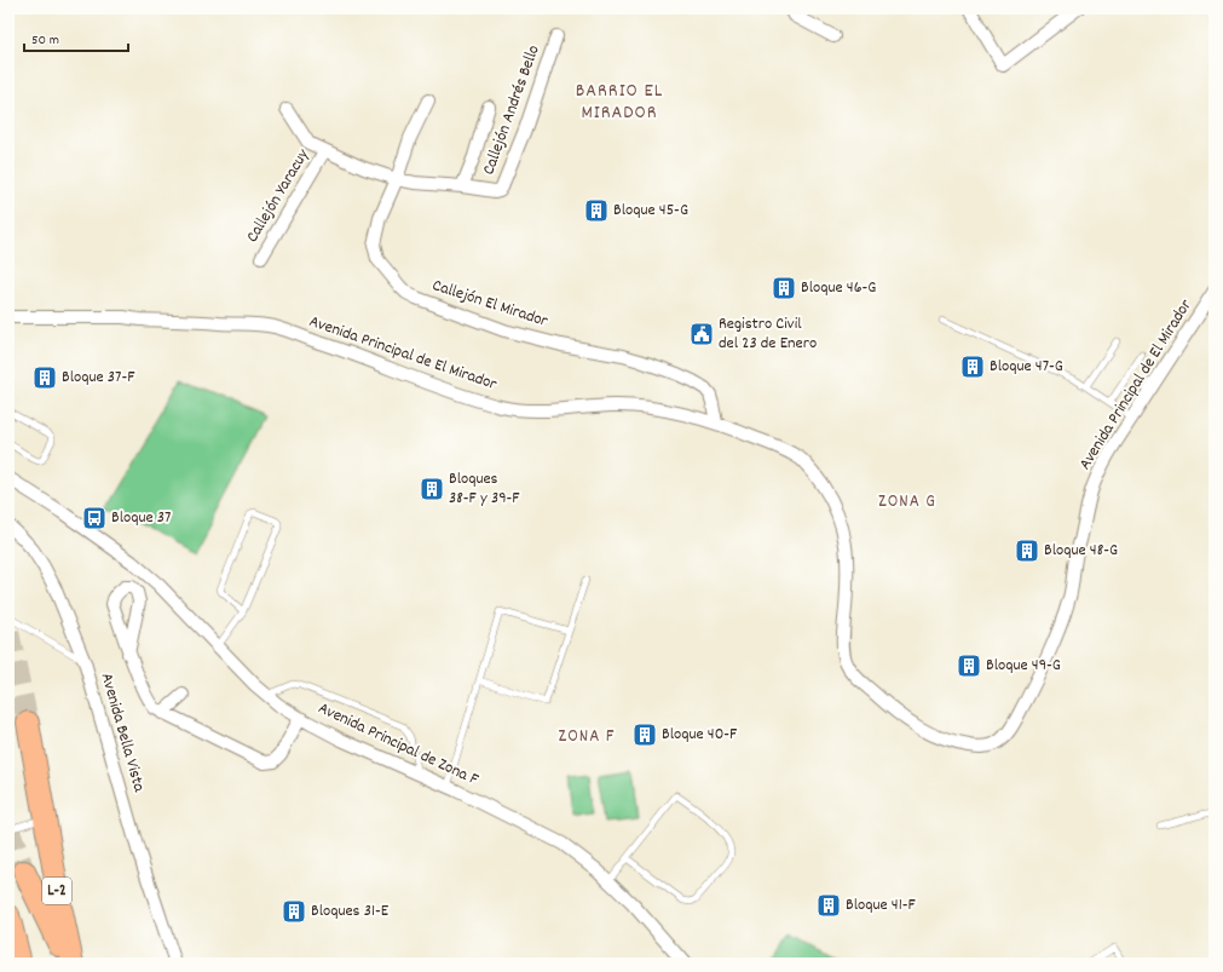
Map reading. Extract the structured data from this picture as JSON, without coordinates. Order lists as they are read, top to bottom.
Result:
{
  "streets": {
    "highway": ["L-2"],
    "street": [
      "Callejón Andrés Bello",
      "Callejón Yaracuy",
      "Callejón El Mirador",
      "Avenida Principal de El Mirador",
      "Avenida Bella Vista",
      "Avenida Principal de Zona F"
    ]
  },
  "crossings": [
    ["Callejón El Mirador", "Avenida Principal de El Mirador"]
  ],
  "districts": ["BARRIO EL MIRADOR", "ZONA G", "ZONA F"],
  "places": {
    "building": [
      "Bloque 45-G",
      "Bloque 46-G",
      "Bloque 47-G",
      "Bloque 37-F",
      "Bloques 38-F y 39-F",
      "Bloque 48-G",
      "Bloque 49-G",
      "Bloque 40-F",
      "Bloque 41-F",
      "Bloques 31-E"
    ],
    "public building": ["Registro Civil del 23 de Enero"],
    "bus stop": ["Bloque 37"]
  },
  "scale_bar": "50 m"
}
